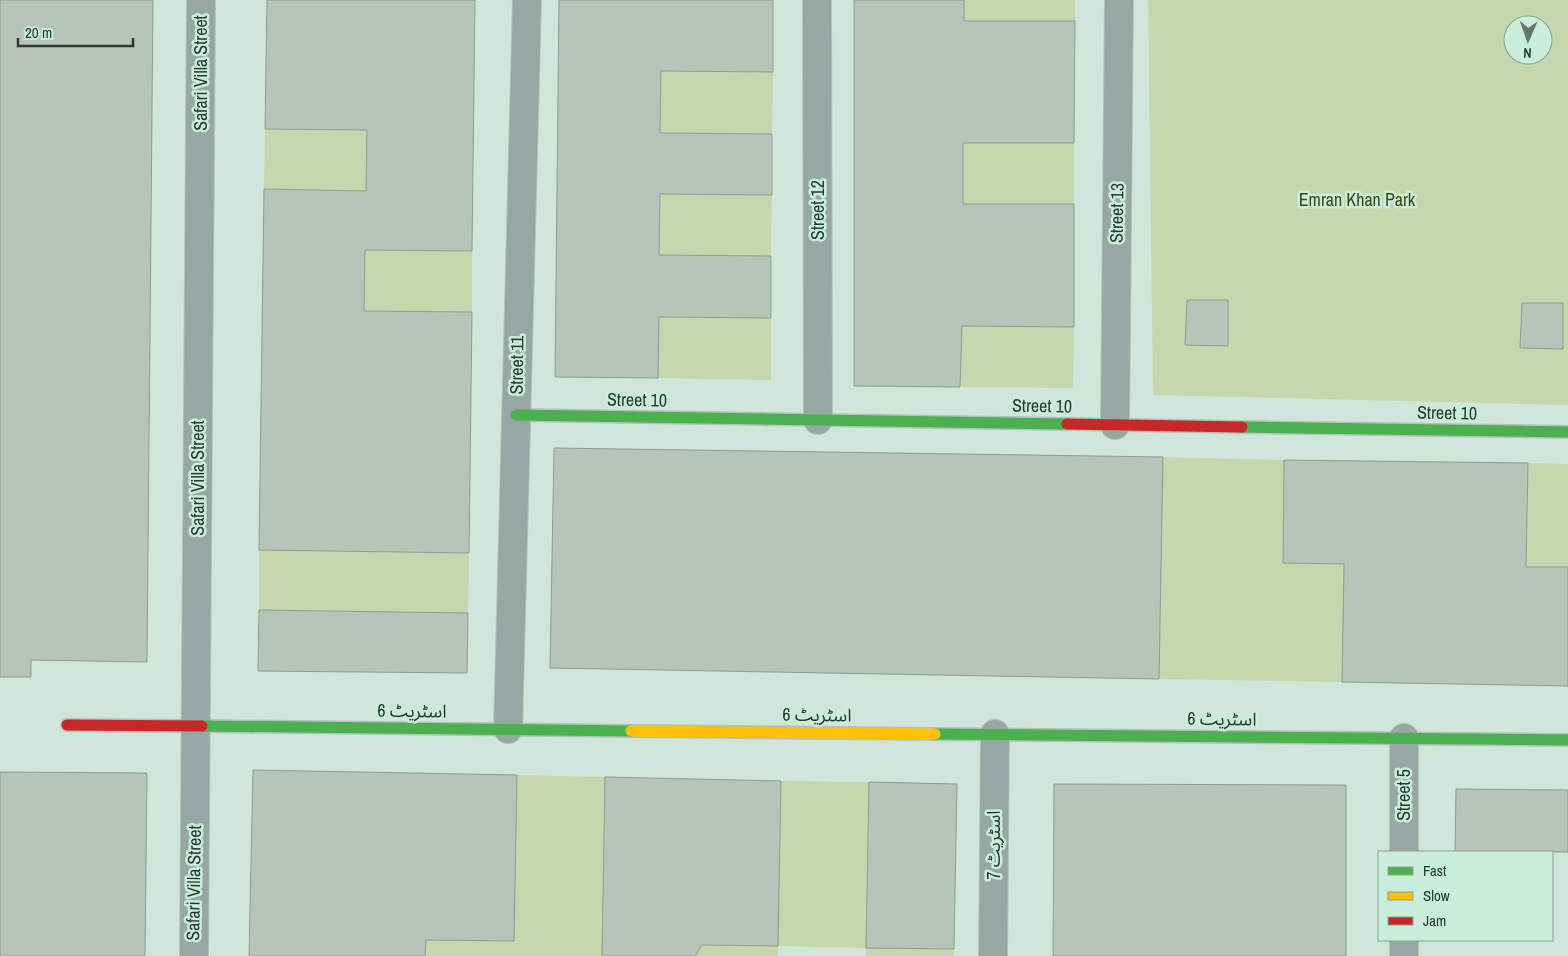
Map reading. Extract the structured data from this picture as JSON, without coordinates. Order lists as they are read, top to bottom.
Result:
{
  "streets": {
    "street": [
      "Safari Villa Street",
      "Street 12",
      "Street 13",
      "Street 11",
      "Street 10",
      "اسٹریٹ 6",
      "Street 5",
      "اسٹریٹ 7"
    ]
  },
  "crossings": [
    ["Safari Villa Street", "اسٹریٹ 6"],
    ["Street 12", "Street 10"],
    ["Street 13", "Street 10"],
    ["Street 11", "Street 10"],
    ["Street 11", "اسٹریٹ 6"],
    ["اسٹریٹ 6", "Street 5"],
    ["اسٹریٹ 6", "اسٹریٹ 7"]
  ],
  "parks": ["Emran Khan Park"],
  "legend": ["Fast", "Slow", "Jam"],
  "scale_bar": "20 m",
  "north": "bottom"
}
